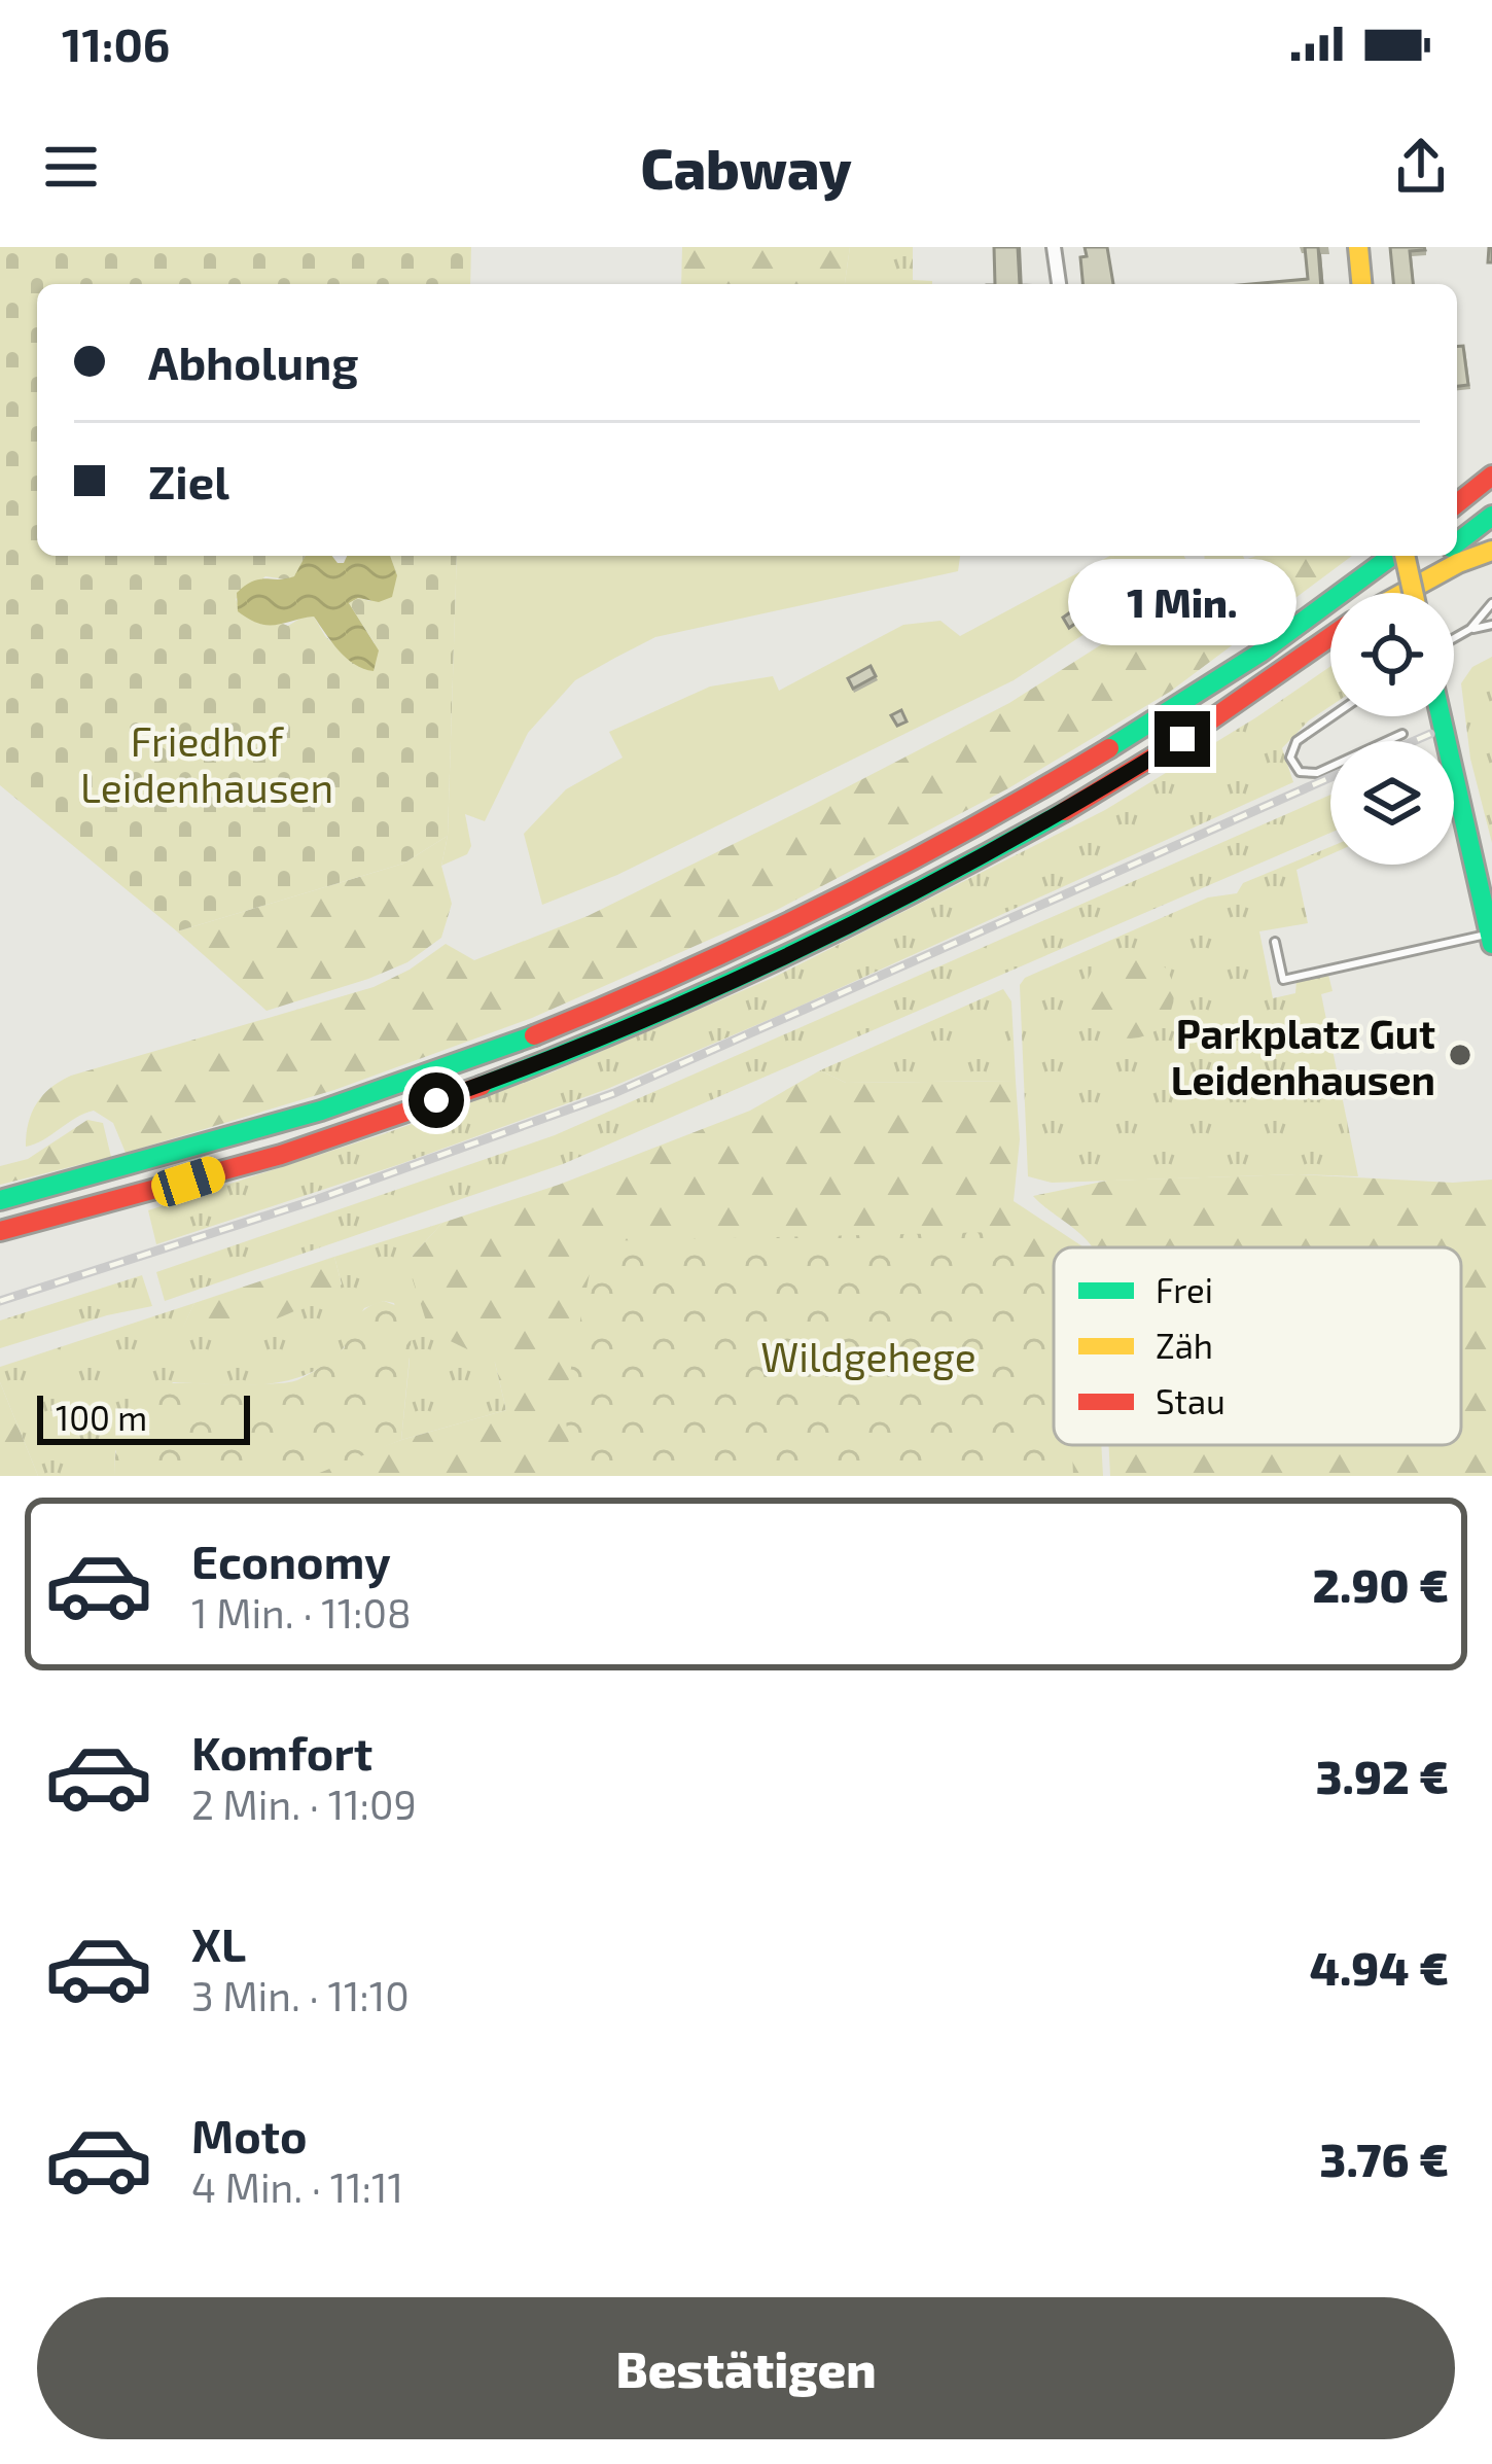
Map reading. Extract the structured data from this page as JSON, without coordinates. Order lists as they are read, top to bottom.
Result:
{
  "parks": ["Friedhof Leidenhausen", "Wildgehege"],
  "places": ["Parkplatz Gut Leidenhausen"],
  "legend": ["Frei", "Zäh", "Stau"],
  "scale_bar": "100 m",
  "page": {
    "status": "11:06",
    "header": "Cabway",
    "banner": ["Abholung", "Ziel"],
    "bubble": "1 Min.",
    "scale": "100 m",
    "list": [
      {
        "name": "Economy",
        "note": "1 Min. · 11:08",
        "value": "2.90 €"
      },
      {
        "name": "Komfort",
        "note": "2 Min. · 11:09",
        "value": "3.92 €"
      },
      {
        "name": "XL",
        "note": "3 Min. · 11:10",
        "value": "4.94 €"
      },
      {
        "name": "Moto",
        "note": "4 Min. · 11:11",
        "value": "3.76 €"
      }
    ],
    "buttons": "Bestätigen"
  }
}
